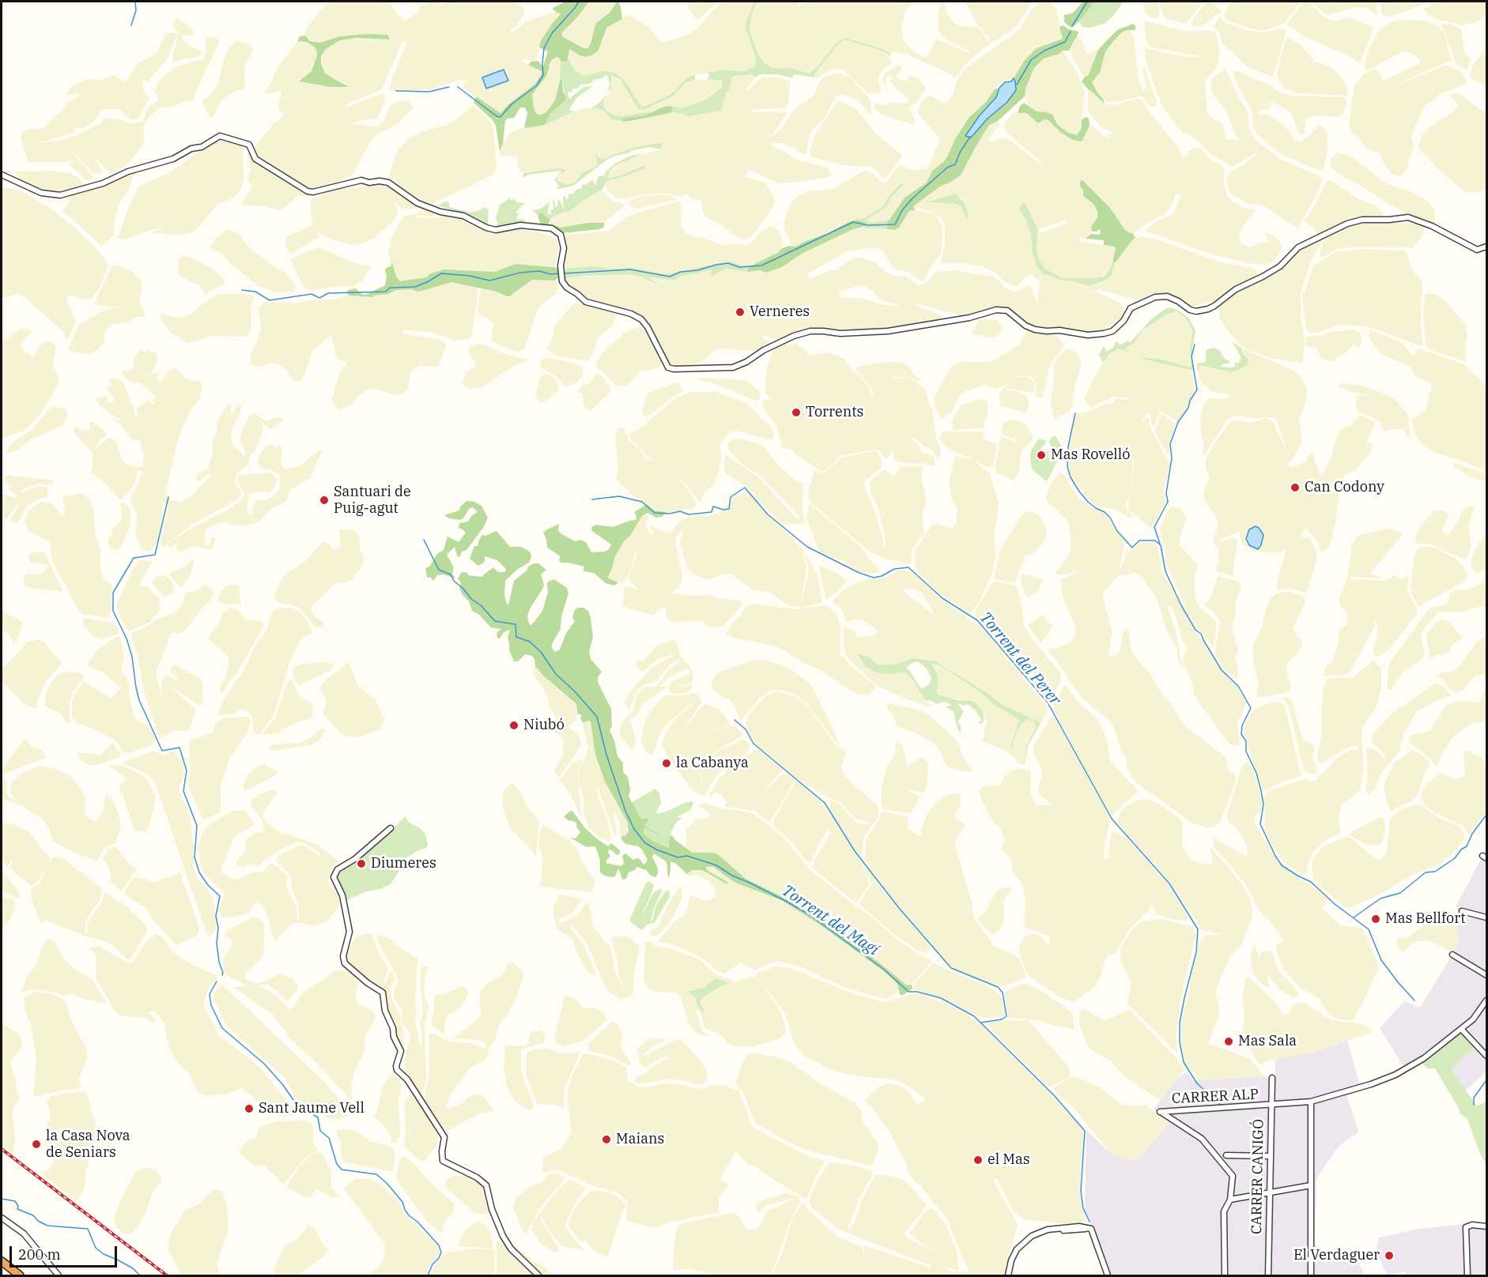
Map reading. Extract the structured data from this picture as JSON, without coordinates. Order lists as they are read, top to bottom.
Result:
{
  "streets": {
    "street": ["CARRER ALP", "CARRER CANIGÓ"]
  },
  "crossings": [
    ["CARRER ALP", "CARRER CANIGÓ"]
  ],
  "water": ["Torrent del Perer", "Torrent del Magí"],
  "places": [
    "Verneres",
    "Torrents",
    "Mas Rovelló",
    "Can Codony",
    "Santuari de Puig-agut",
    "Niubó",
    "la Cabanya",
    "Diumeres",
    "Mas Bellfort",
    "Mas Sala",
    "Sant Jaume Vell",
    "Maians",
    "la Casa Nova de Seniars",
    "el Mas",
    "El Verdaguer"
  ],
  "scale_bar": "200 m"
}
